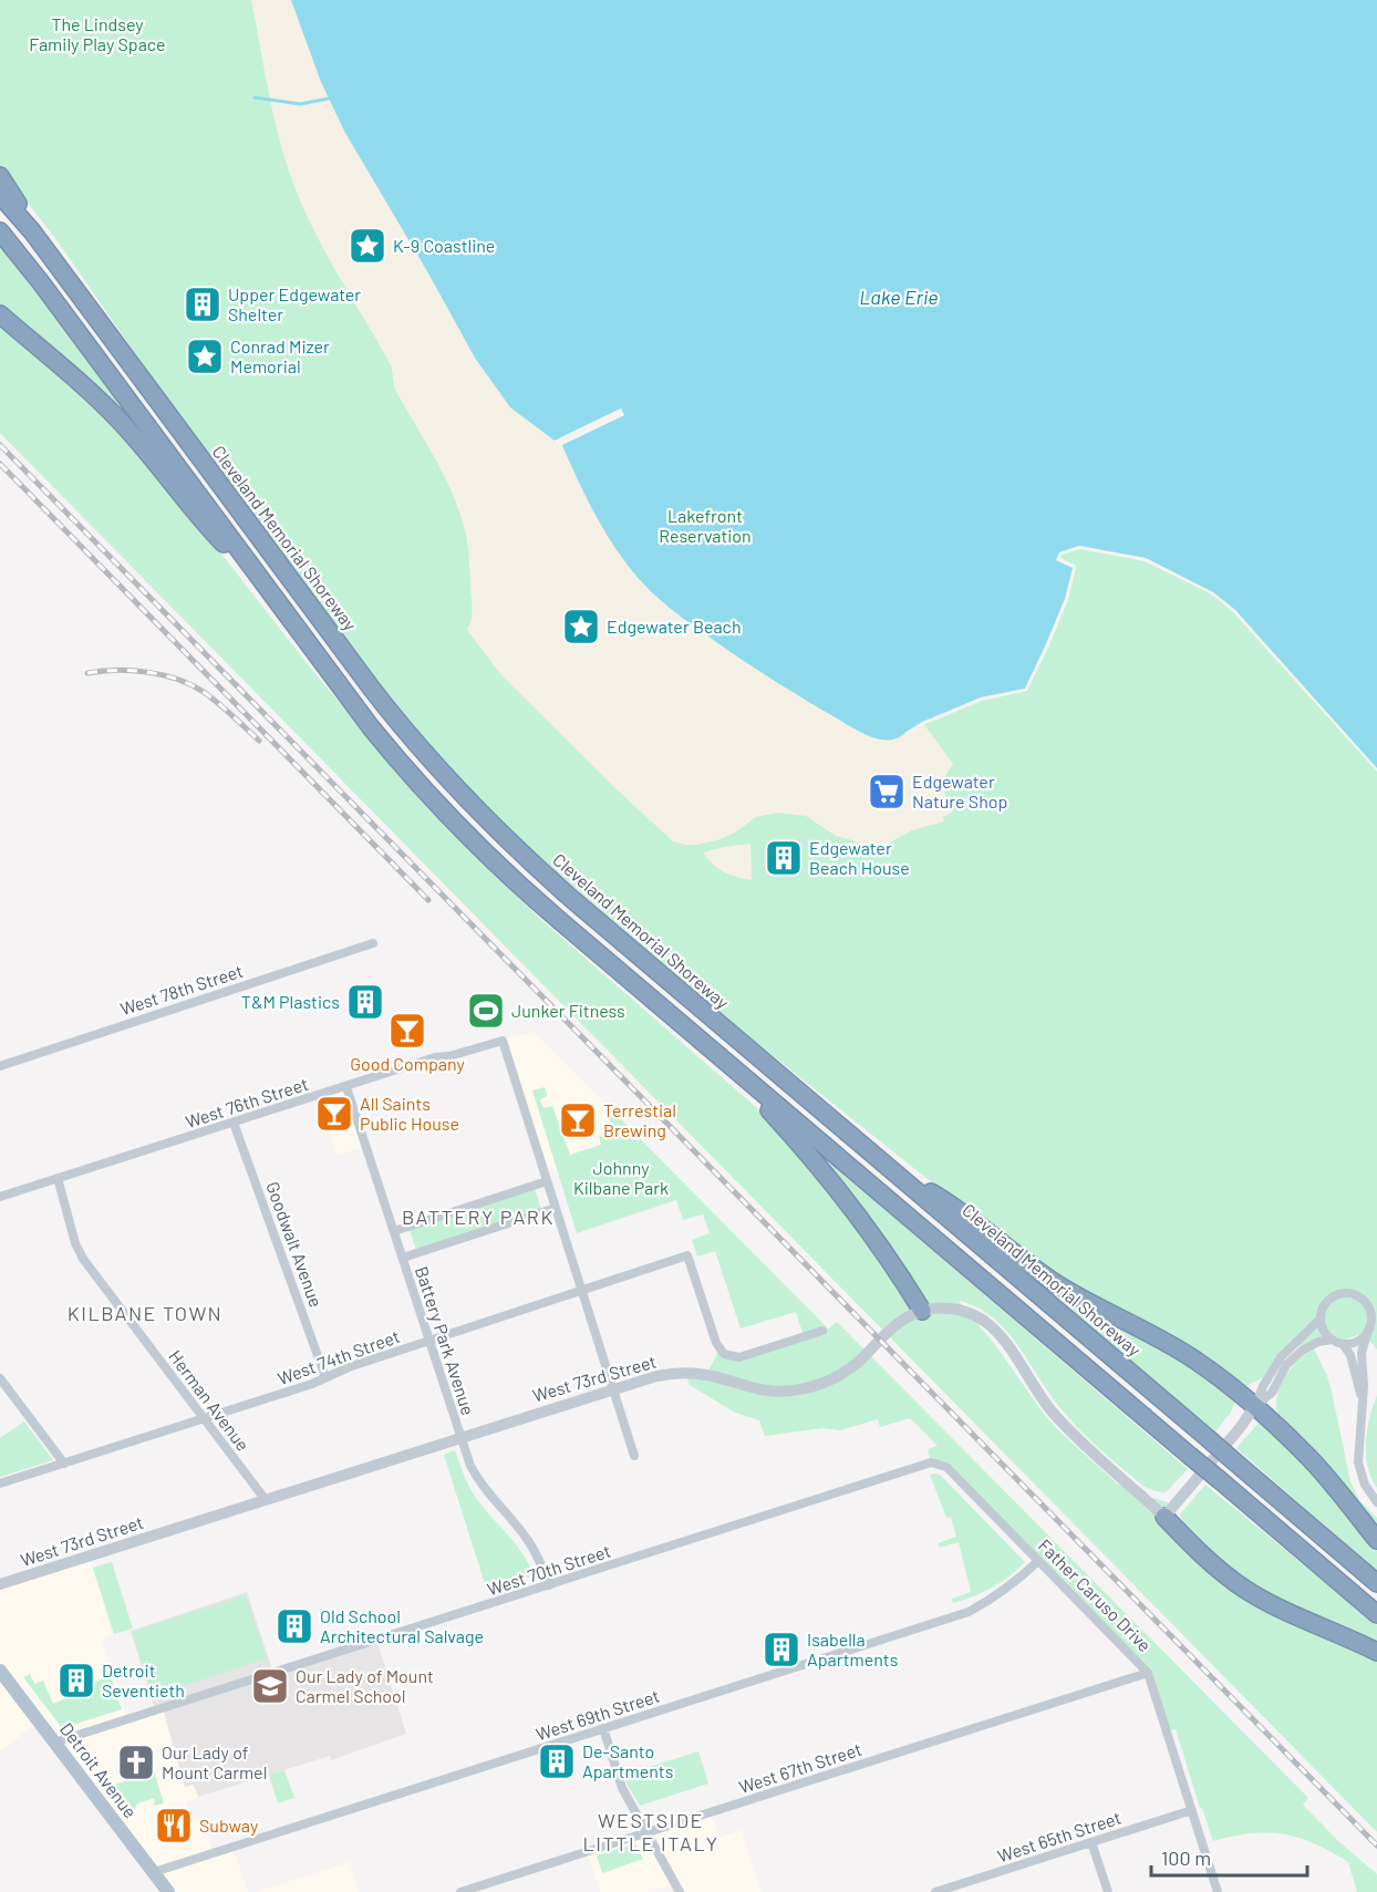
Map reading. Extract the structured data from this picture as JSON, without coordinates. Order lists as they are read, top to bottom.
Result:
{
  "streets": {
    "highway": ["Cleveland Memorial Shoreway"],
    "main road": ["Detroit Avenue"],
    "street": [
      "West 78th Street",
      "West 76th Street",
      "Goodwalt Avenue",
      "Battery Park Avenue",
      "West 74th Street",
      "West 73rd Street",
      "Herman Avenue",
      "West 70th Street",
      "Father Caruso Drive",
      "West 69th Street",
      "West 67th Street",
      "West 65th Street"
    ]
  },
  "crossings": [
    ["West 76th Street", "Goodwalt Avenue"],
    ["West 76th Street", "Battery Park Avenue"],
    ["West 76th Street", "Herman Avenue"],
    ["Goodwalt Avenue", "West 74th Street"],
    ["Battery Park Avenue", "West 74th Street"],
    ["Battery Park Avenue", "West 73rd Street"],
    ["Battery Park Avenue", "West 70th Street"],
    ["West 74th Street", "Herman Avenue"],
    ["West 73rd Street", "Herman Avenue"],
    ["West 70th Street", "Father Caruso Drive"],
    ["West 70th Street", "Detroit Avenue"],
    ["Father Caruso Drive", "West 69th Street"],
    ["Father Caruso Drive", "West 67th Street"],
    ["Father Caruso Drive", "West 65th Street"],
    ["West 69th Street", "Detroit Avenue"]
  ],
  "districts": ["BATTERY PARK", "KILBANE TOWN", "WESTSIDE LITTLE ITALY"],
  "water": ["Lake Erie"],
  "parks": ["The Lindsey Family Play Space", "Lakefront Reservation", "Johnny Kilbane Park"],
  "places": {
    "place": ["K-9 Coastline", "Conrad Mizer Memorial", "Edgewater Beach"],
    "building": [
      "Upper Edgewater Shelter",
      "Edgewater Beach House",
      "T&M Plastics",
      "Old School Architectural Salvage",
      "Isabella Apartments",
      "Detroit Seventieth",
      "De-Santo Apartments"
    ],
    "supermarket": ["Edgewater Nature Shop"],
    "sports": ["Junker Fitness"],
    "bar": ["Good Company", "All Saints Public House", "Terrestial Brewing"],
    "school or university": ["Our Lady of Mount Carmel School"],
    "church": ["Our Lady of Mount Carmel"],
    "restaurant": ["Subway"]
  },
  "scale_bar": "100 m"
}
